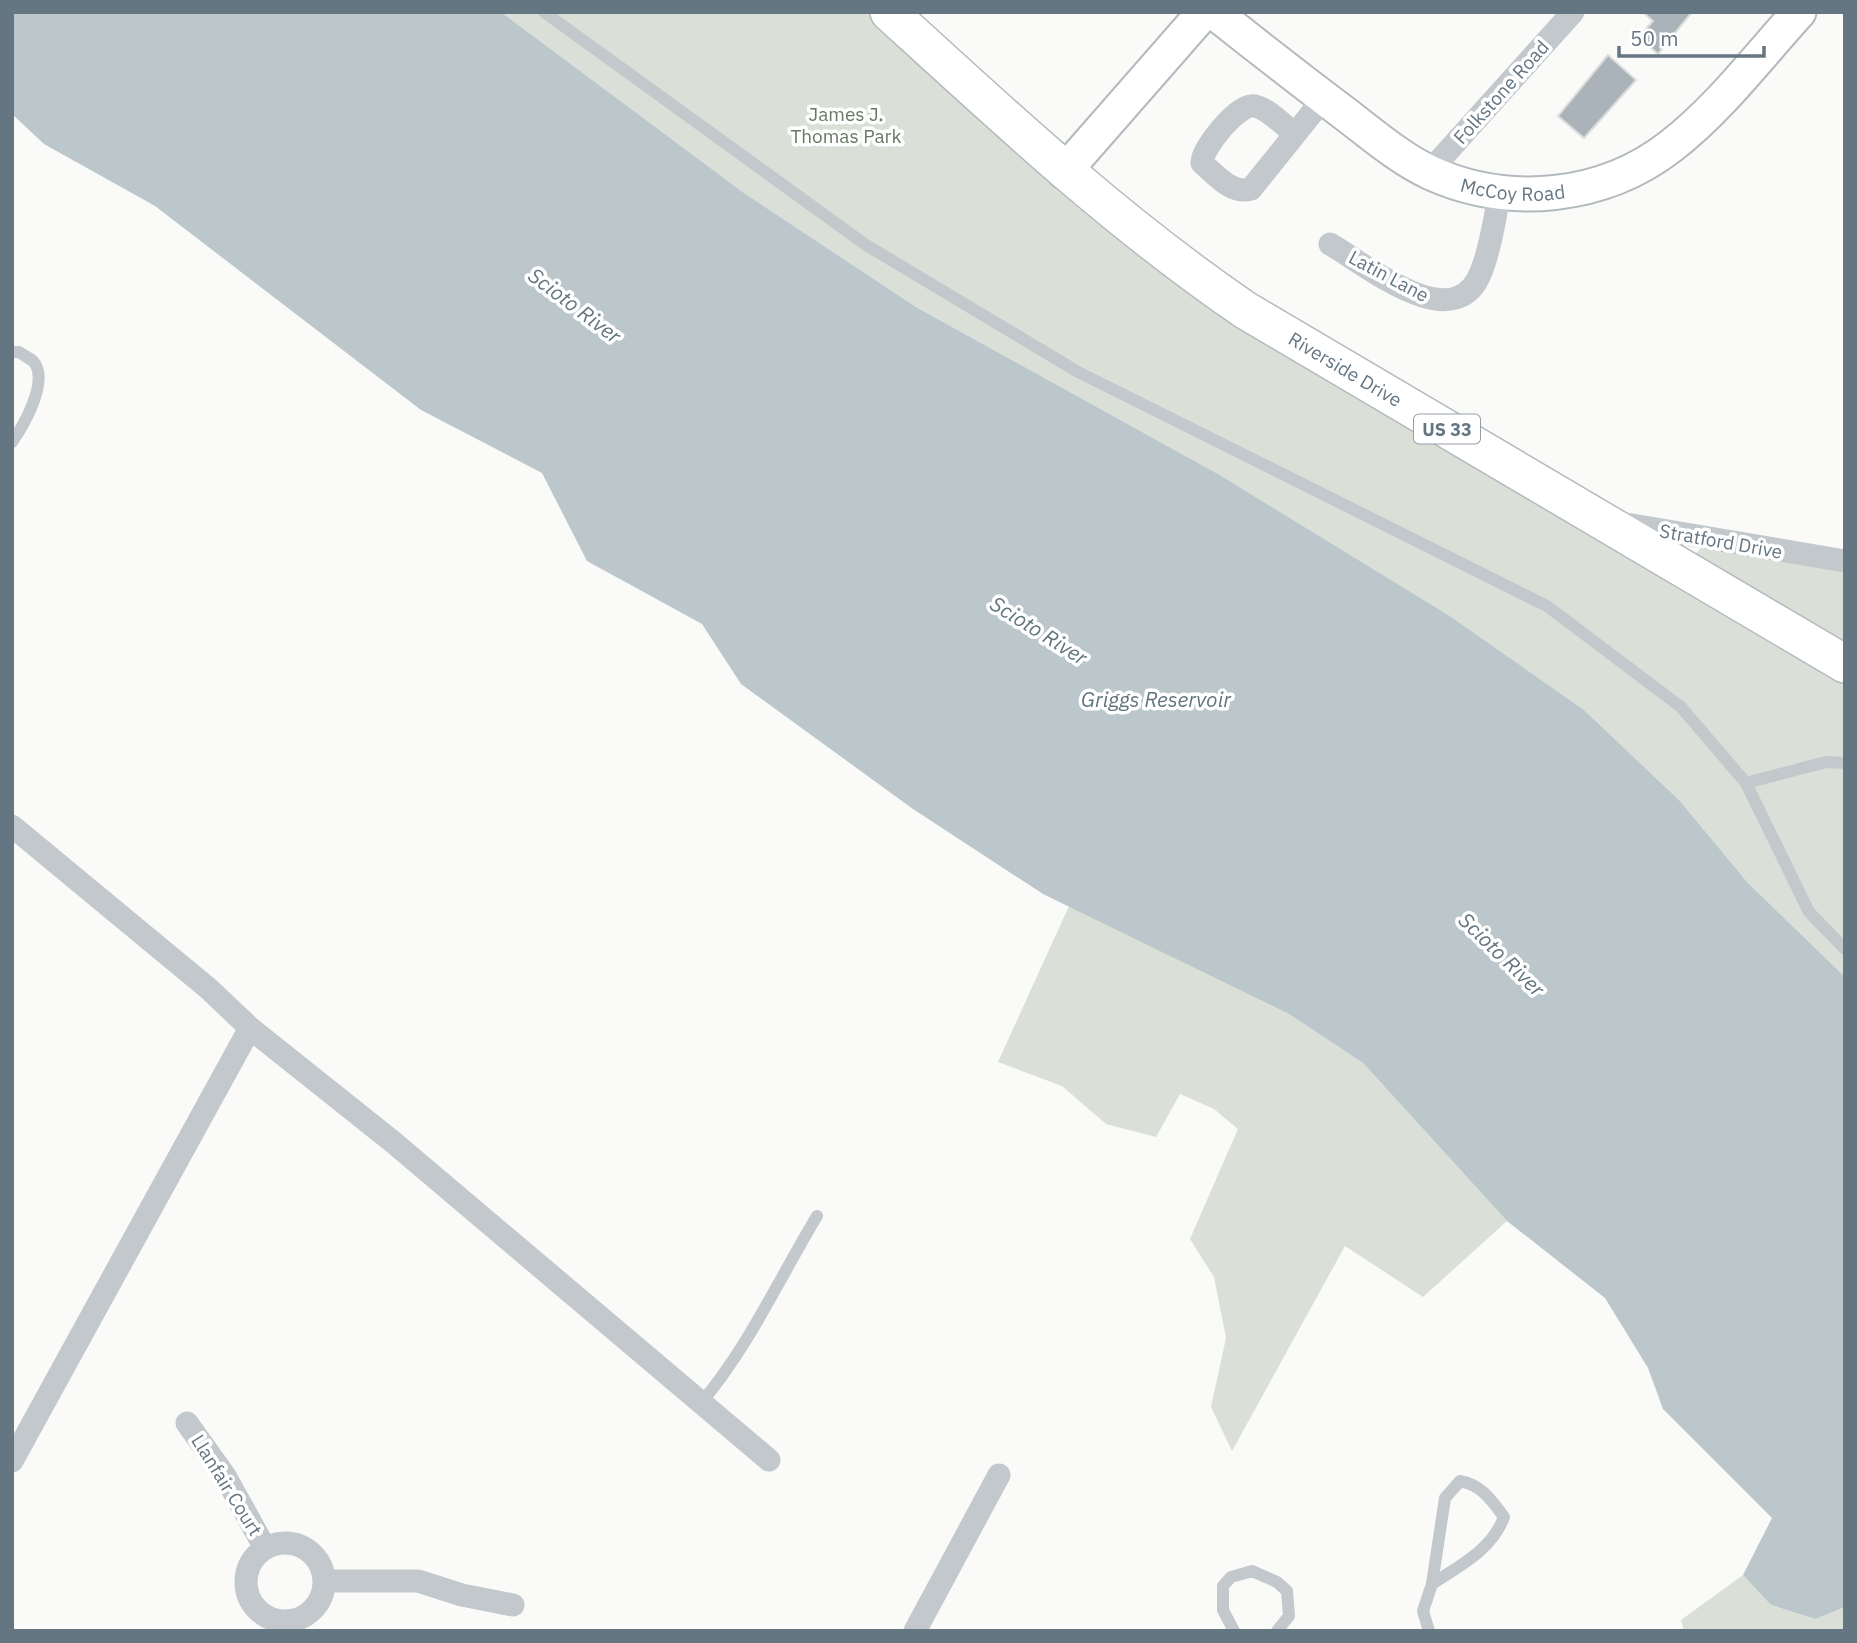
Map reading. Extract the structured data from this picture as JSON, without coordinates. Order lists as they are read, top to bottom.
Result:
{
  "streets": {
    "main road": ["McCoy Road", "Riverside Drive", "US 33"],
    "street": [
      "Folkstone Road",
      "Latin Lane",
      "Stratford Drive",
      "Llanfair Court"
    ]
  },
  "crossings": [
    ["Folkstone Road", "McCoy Road"],
    ["McCoy Road", "Latin Lane"],
    ["Riverside Drive", "Stratford Drive"]
  ],
  "water": ["Scioto River", "Griggs Reservoir"],
  "parks": ["James J. Thomas Park"],
  "scale_bar": "50 m"
}
